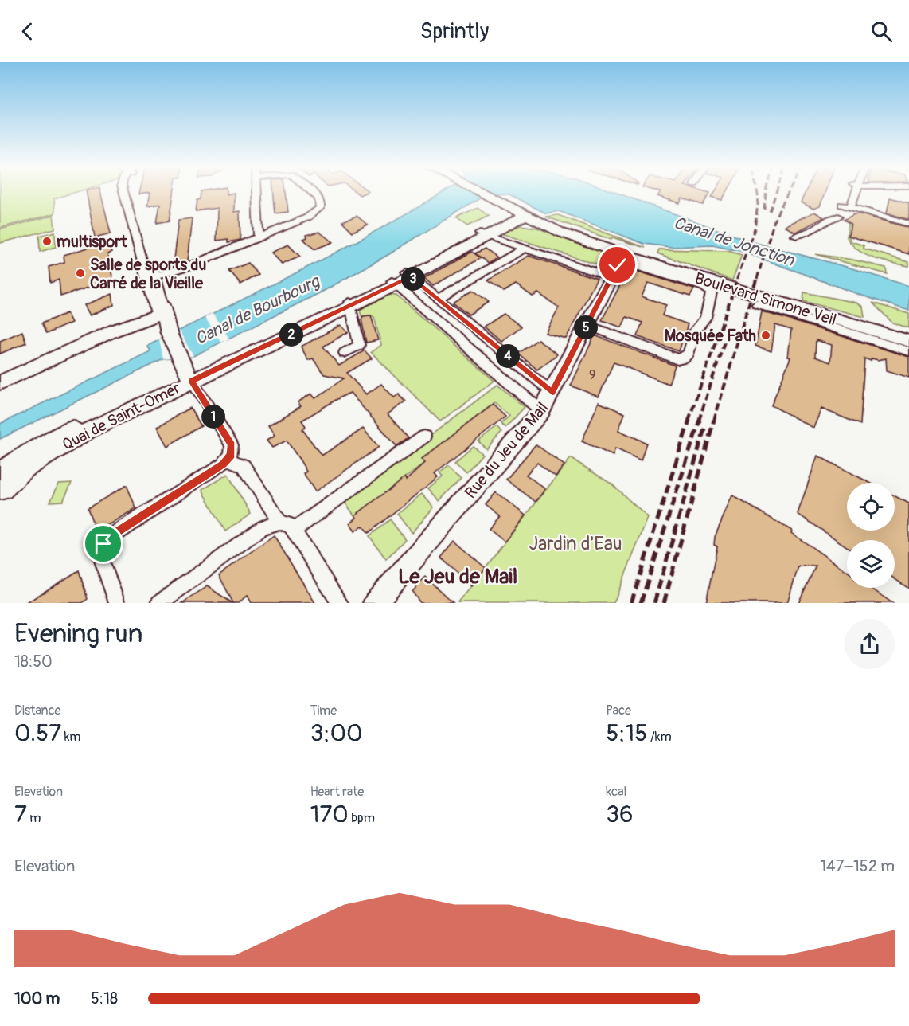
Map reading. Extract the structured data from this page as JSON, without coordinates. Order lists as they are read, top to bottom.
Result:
{
  "streets": {
    "main road": ["Boulevard Simone Veil", "Quai de Saint-Omer", "Rue du Jeu de Mail"]
  },
  "crossings": [
    ["Boulevard Simone Veil", "Quai de Saint-Omer"],
    ["Boulevard Simone Veil", "Rue du Jeu de Mail"]
  ],
  "districts": ["Le Jeu de Mail"],
  "water": ["Canal de Jonction", "Canal de Bourbourg"],
  "parks": ["Jardin d'Eau"],
  "places": ["multisport", "Salle de sports du Carré de la Vieille", "Mosquée Fath"],
  "house_numbers": ["9"],
  "page": {
    "header": "Sprintly",
    "pins": [
      "3",
      "5",
      "2",
      "4",
      "1"
    ],
    "heading": ["Evening run", "18:50"],
    "stats": [
      ["Distance", "0.57 km"],
      ["Time", "3:00"],
      ["Pace", "5:15 /km"],
      ["Elevation", "7 m"],
      ["Heart rate", "170 bpm"],
      ["kcal", "36"]
    ],
    "chart": ["Elevation", "147–152 m"],
    "list": [
      {
        "name": "100 m",
        "note": "5:18"
      }
    ]
  }
}
